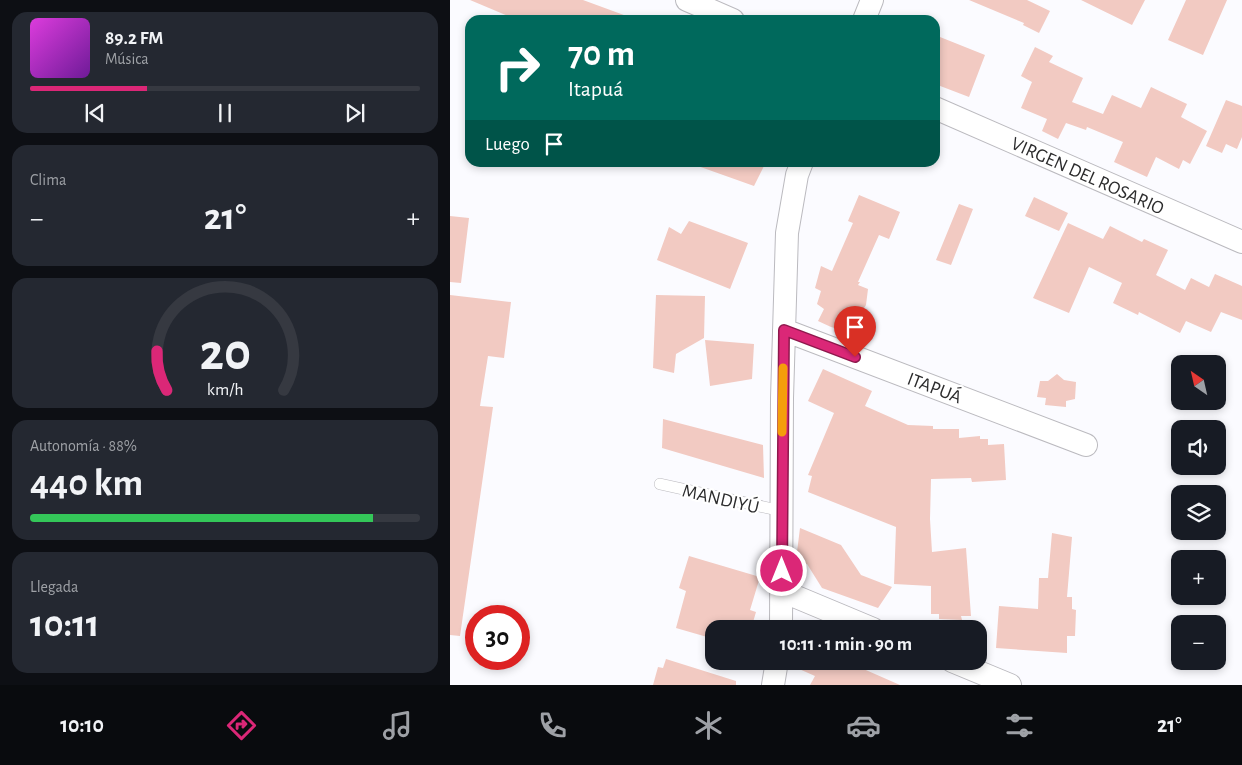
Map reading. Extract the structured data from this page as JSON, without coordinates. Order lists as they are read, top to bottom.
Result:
{
  "streets": {
    "street": ["VIRGEN DEL ROSARIO", "ITAPUÁ"],
    "lane": ["MANDIYÚ"]
  },
  "north": "top left",
  "page": {
    "turn": ["70 m", "Itapuá"],
    "song": ["89.2 FM", "Música"],
    "then": "Luego",
    "tile": [
      "Clima",
      ["Autonomía · 88%", "440 km"],
      ["Llegada", "10:11"]
    ],
    "heat": ["−", "21°", "+"],
    "map_buttons": ["+", "−"],
    "limit": "30",
    "trip": "10:11 · 1 min · 90 m",
    "tabs": ["10:10", "21°"],
    "gauge": ["20", "km/h"]
  }
}
